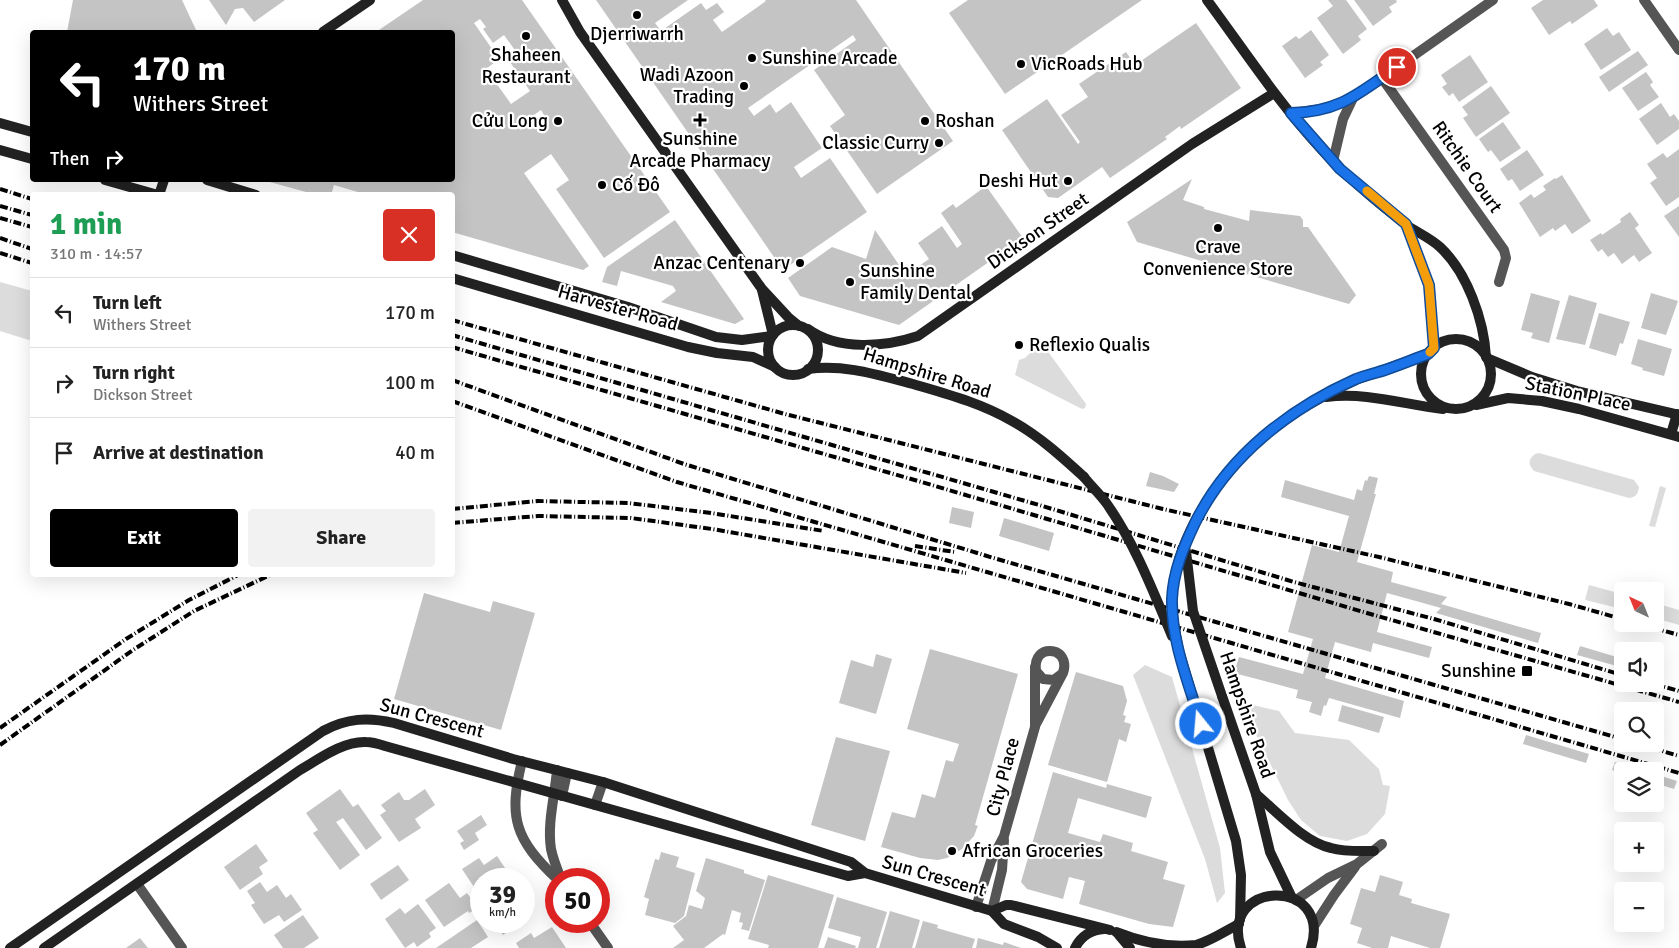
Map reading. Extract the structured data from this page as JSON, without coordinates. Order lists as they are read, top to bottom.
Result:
{
  "streets": {
    "street": [
      "Ritchie Court",
      "Dickson Street",
      "Harvester Road",
      "Hampshire Road",
      "Station Place",
      "Sun Crescent",
      "City Place"
    ]
  },
  "crossings": [
    ["Dickson Street", "Harvester Road"],
    ["Dickson Street", "Hampshire Road"],
    ["Harvester Road", "Hampshire Road"],
    ["Hampshire Road", "Station Place"],
    ["Hampshire Road", "Sun Crescent"],
    ["Sun Crescent", "City Place"]
  ],
  "places": {
    "other": [
      "Djerriwarrh",
      "Shaheen Restaurant",
      "Sunshine Arcade",
      "VicRoads Hub",
      "Wadi Azoon Trading",
      "Cửu Long",
      "Roshan",
      "Classic Curry",
      "Deshi Hut",
      "Cố Đô",
      "Crave Convenience Store",
      "Anzac Centenary",
      "Sunshine Family Dental",
      "Reflexio Qualis",
      "African Groceries"
    ],
    "health": ["Sunshine Arcade Pharmacy"],
    "transit": ["Sunshine"]
  },
  "north": "top left",
  "page": {
    "turn": ["170 m", "Withers Street"],
    "then": "Then",
    "heading": ["1 min", "310 m · 14:57"],
    "list": [
      {
        "name": "Turn left",
        "note": "Withers Street",
        "value": "170 m"
      },
      {
        "name": "Turn right",
        "note": "Dickson Street",
        "value": "100 m"
      },
      {
        "name": "Arrive at destination",
        "value": "40 m"
      }
    ],
    "buttons": ["Exit", "Share"],
    "map_buttons": ["+", "−"],
    "speed": "39 km/h",
    "limit": "50"
  }
}
